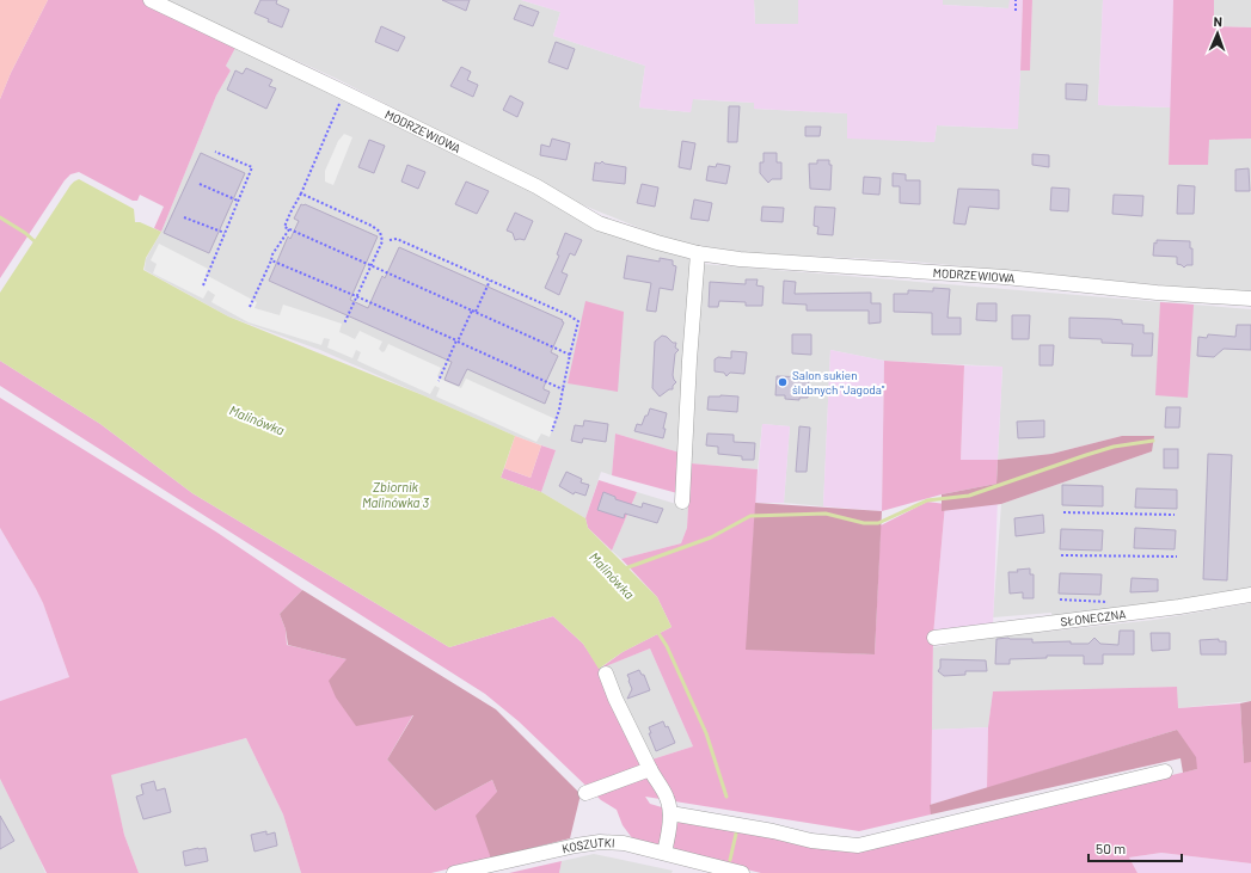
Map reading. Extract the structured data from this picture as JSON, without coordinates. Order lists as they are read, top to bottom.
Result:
{
  "streets": {
    "street": ["MODRZEWIOWA", "SŁONECZNA", "KOSZUTKI"]
  },
  "water": ["Malinówka", "Zbiornik Malinówka 3"],
  "places": ["Salon sukien ślubnych \"Jagoda\""],
  "scale_bar": "50 m",
  "north": "top"
}
